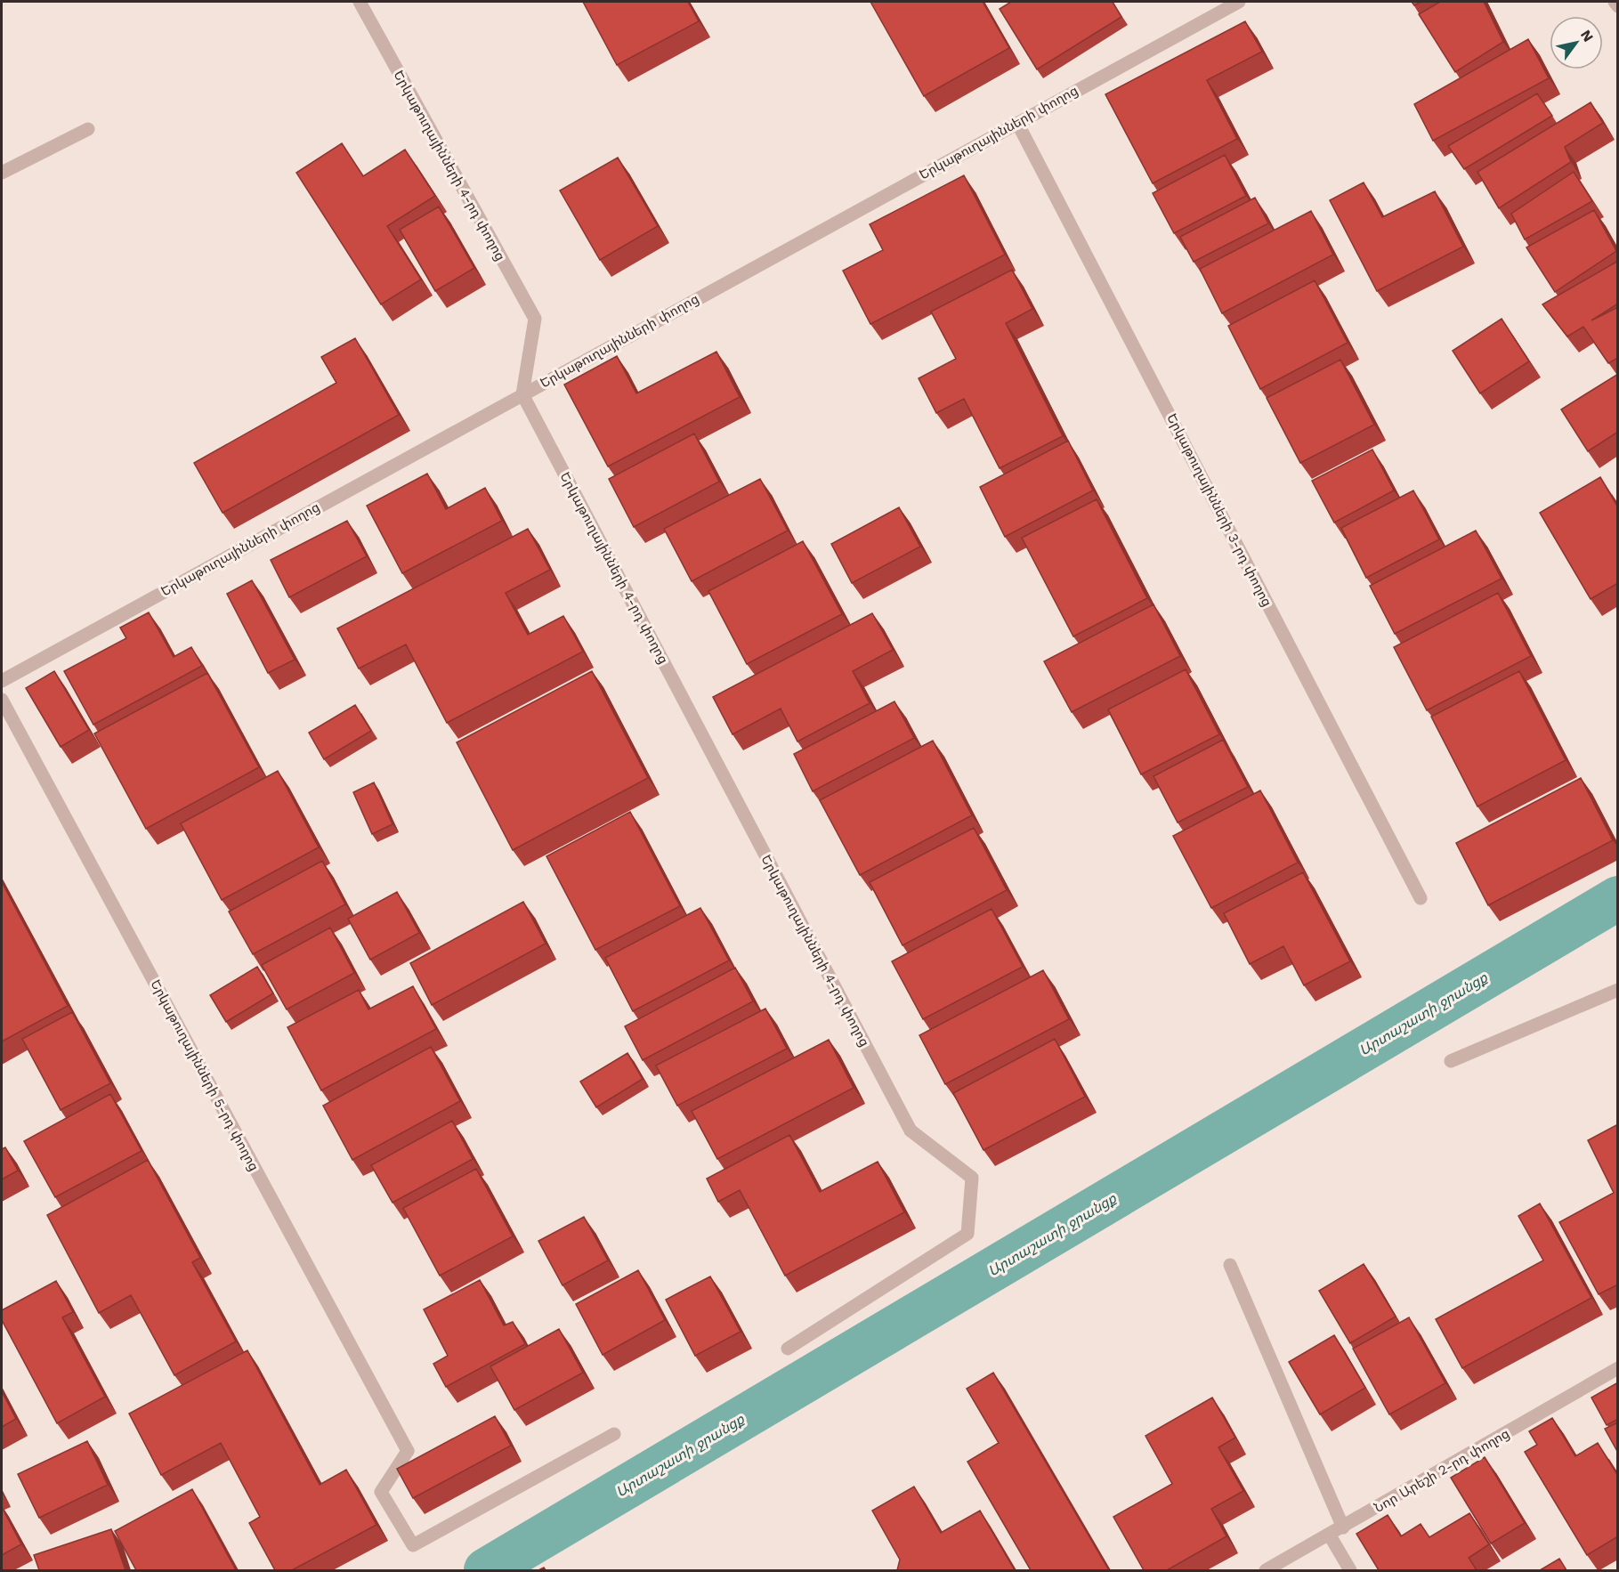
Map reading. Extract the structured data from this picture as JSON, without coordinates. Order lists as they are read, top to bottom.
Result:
{
  "streets": {
    "street": [
      "Երկաթուղայինների փողոց",
      "Երկաթուղայինների 4-րդ փողոց",
      "Երկաթուղայինների 3-րդ փողոց",
      "Երկաթուղայինների 5-րդ փողոց",
      "Նոր Արեշի 2-րդ փողոց"
    ]
  },
  "crossings": [
    ["Երկաթուղայինների փողոց", "Երկաթուղայինների 4-րդ փողոց"],
    ["Երկաթուղայինների փողոց", "Երկաթուղայինների 3-րդ փողոց"]
  ],
  "water": ["Արտաշատի ջրանցք"],
  "north": "top right"
}
